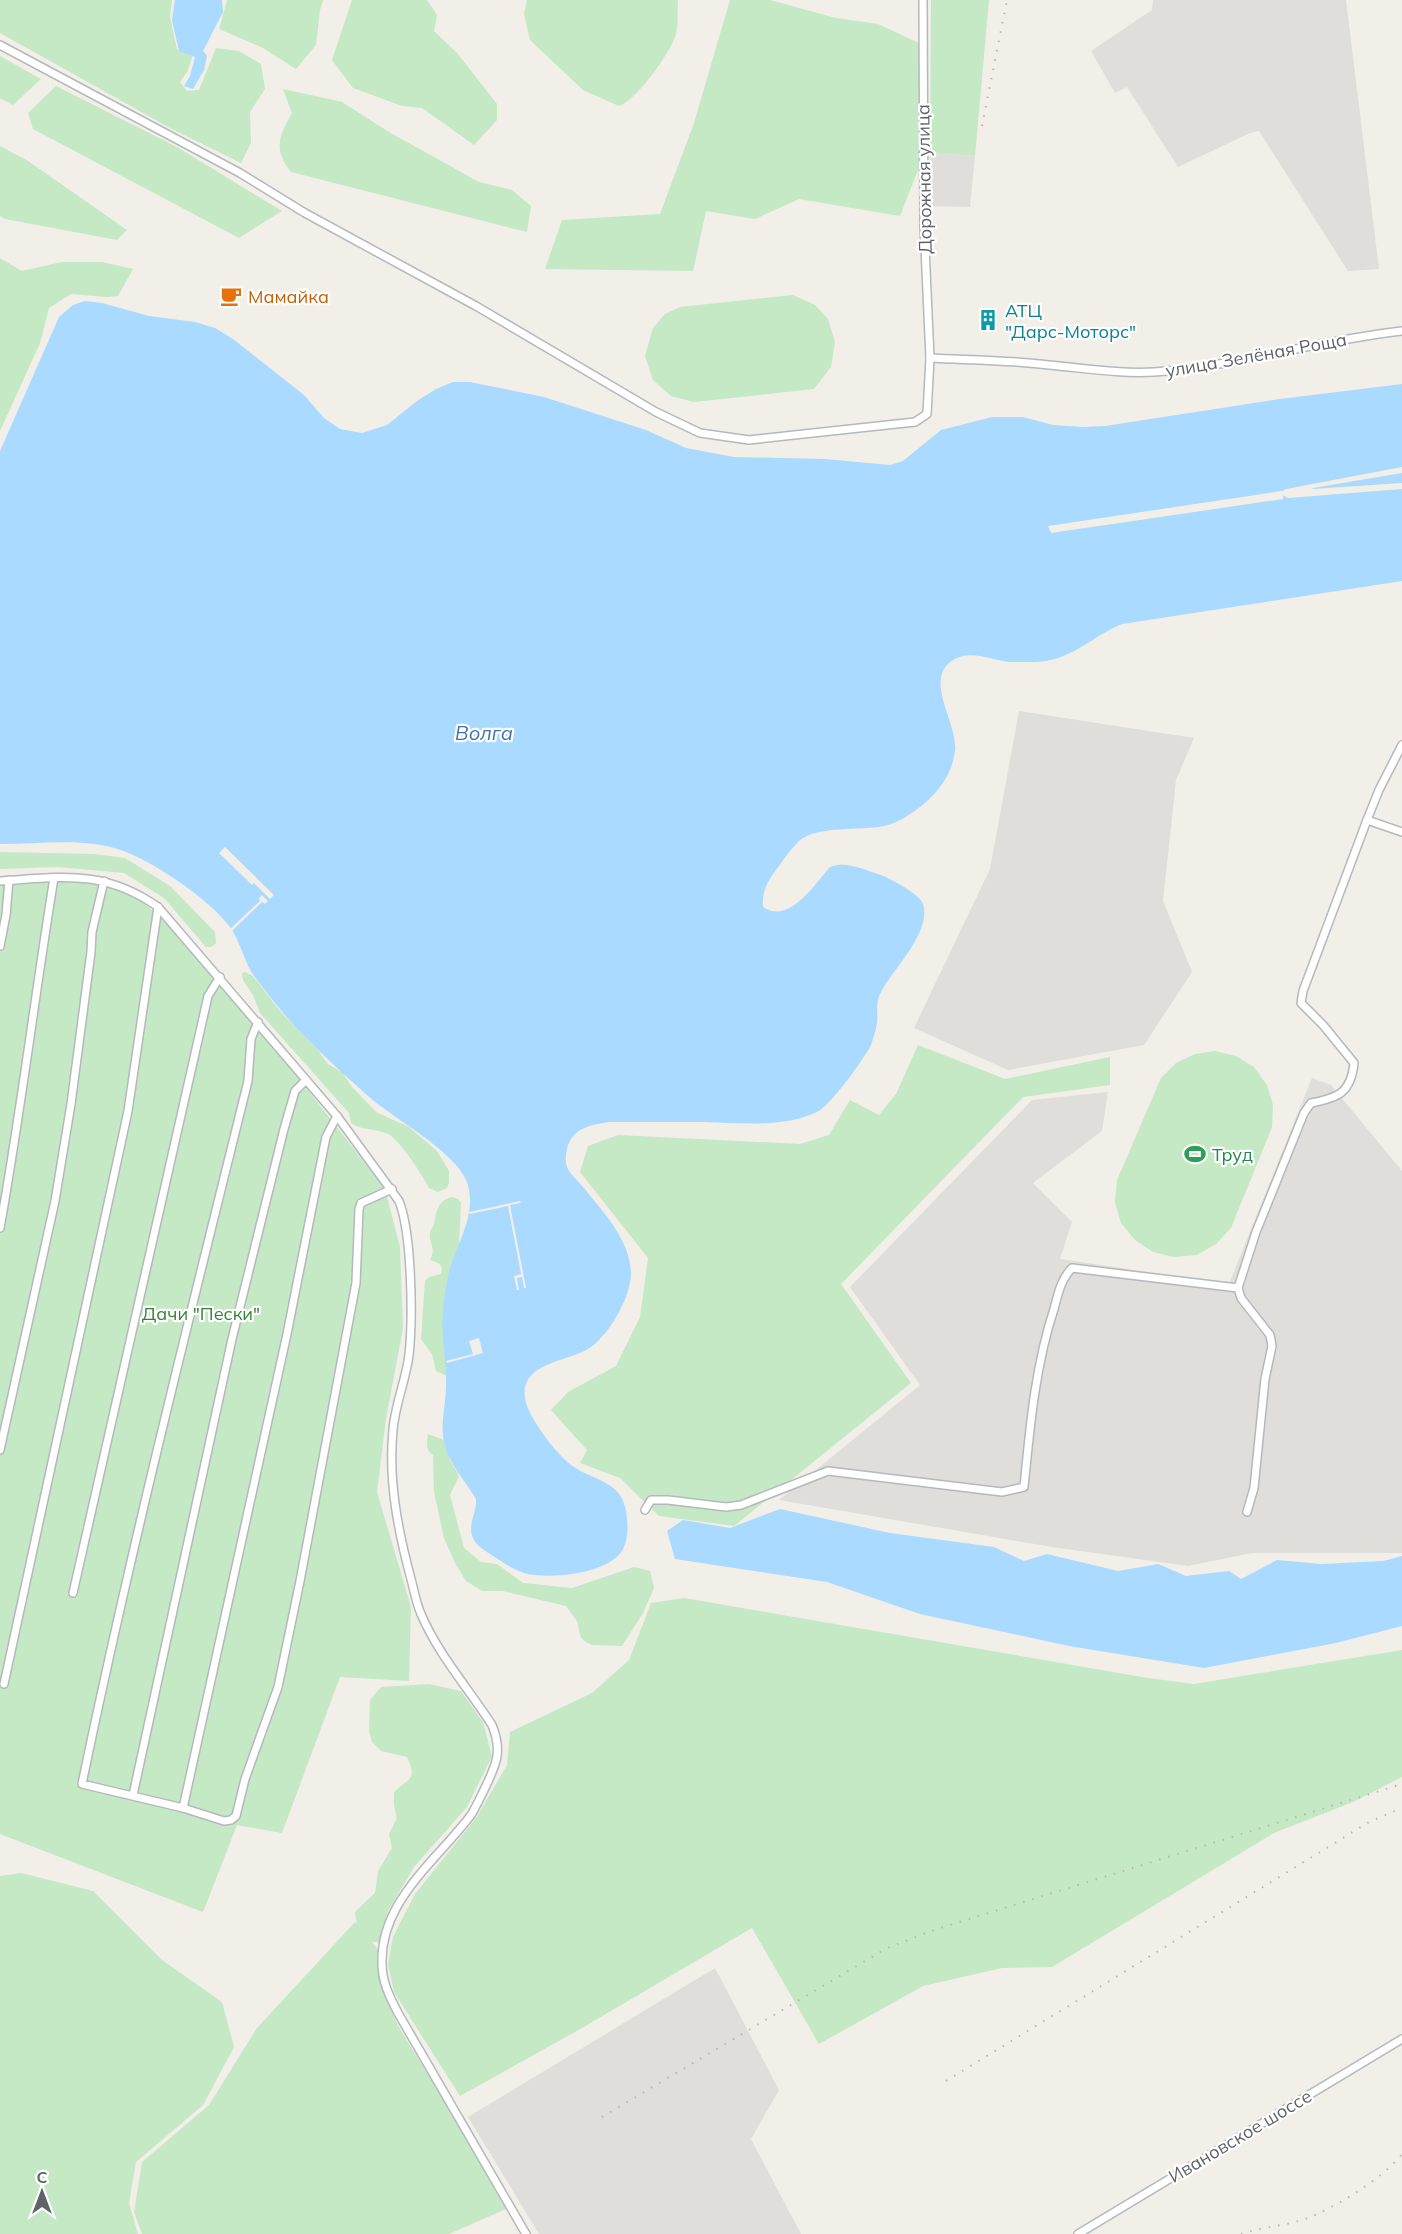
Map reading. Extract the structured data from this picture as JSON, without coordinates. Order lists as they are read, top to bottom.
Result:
{
  "streets": {
    "street": ["Дорожная улица", "улица Зелёная Роща", "Ивановское шоссе"]
  },
  "crossings": [
    ["Дорожная улица", "улица Зелёная Роща"]
  ],
  "water": ["Волга"],
  "parks": ["Дачи \"Пески\""],
  "places": {
    "cafe": ["Мамайка"],
    "building": ["АТЦ \"Дарс-Моторс\""],
    "sports": ["Труд"]
  },
  "north": "top"
}
